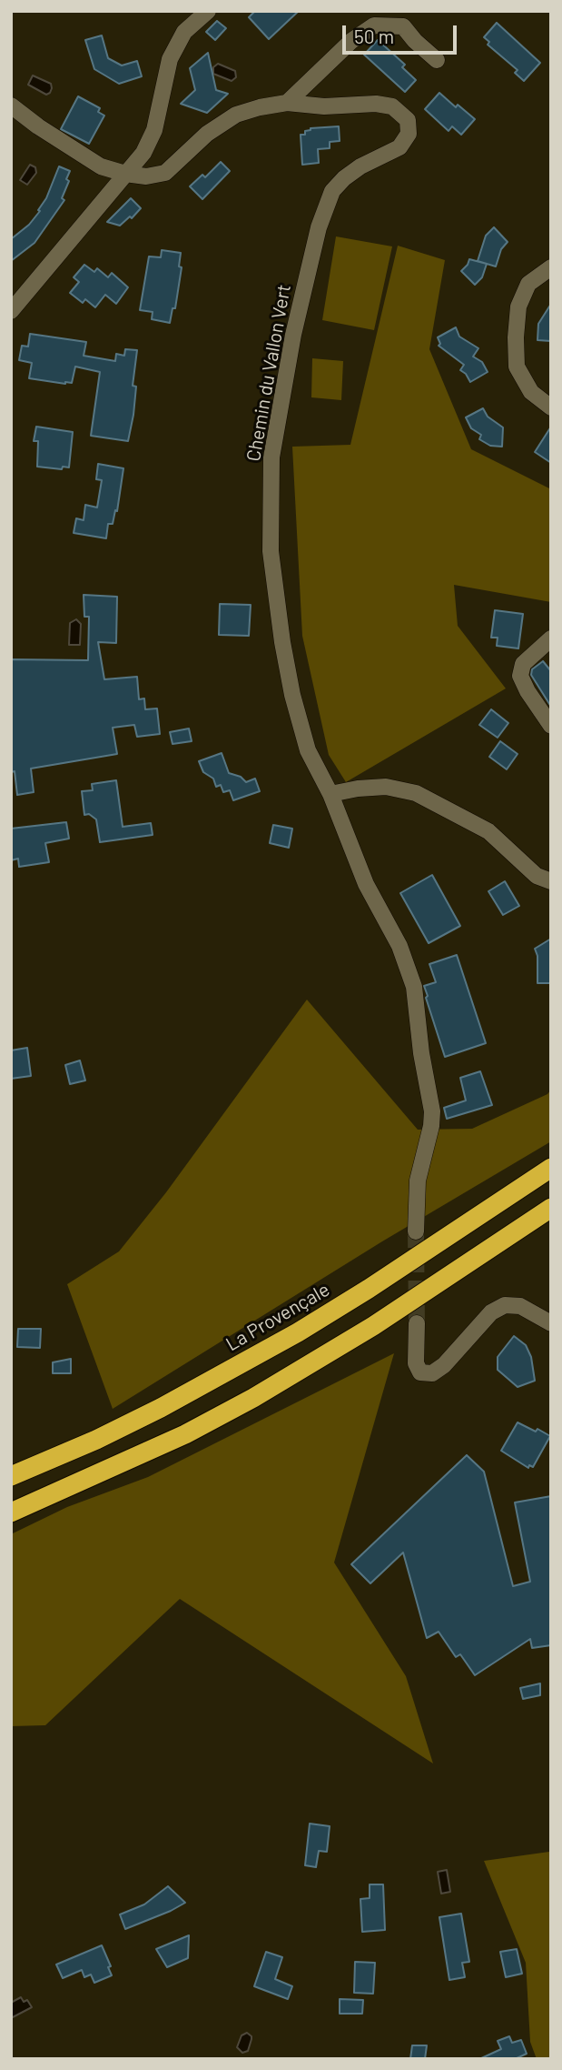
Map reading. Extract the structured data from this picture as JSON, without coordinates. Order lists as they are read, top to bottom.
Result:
{
  "streets": {
    "highway": ["La Provençale"],
    "street": ["Chemin du Vallon Vert"]
  },
  "scale_bar": "50 m"
}
